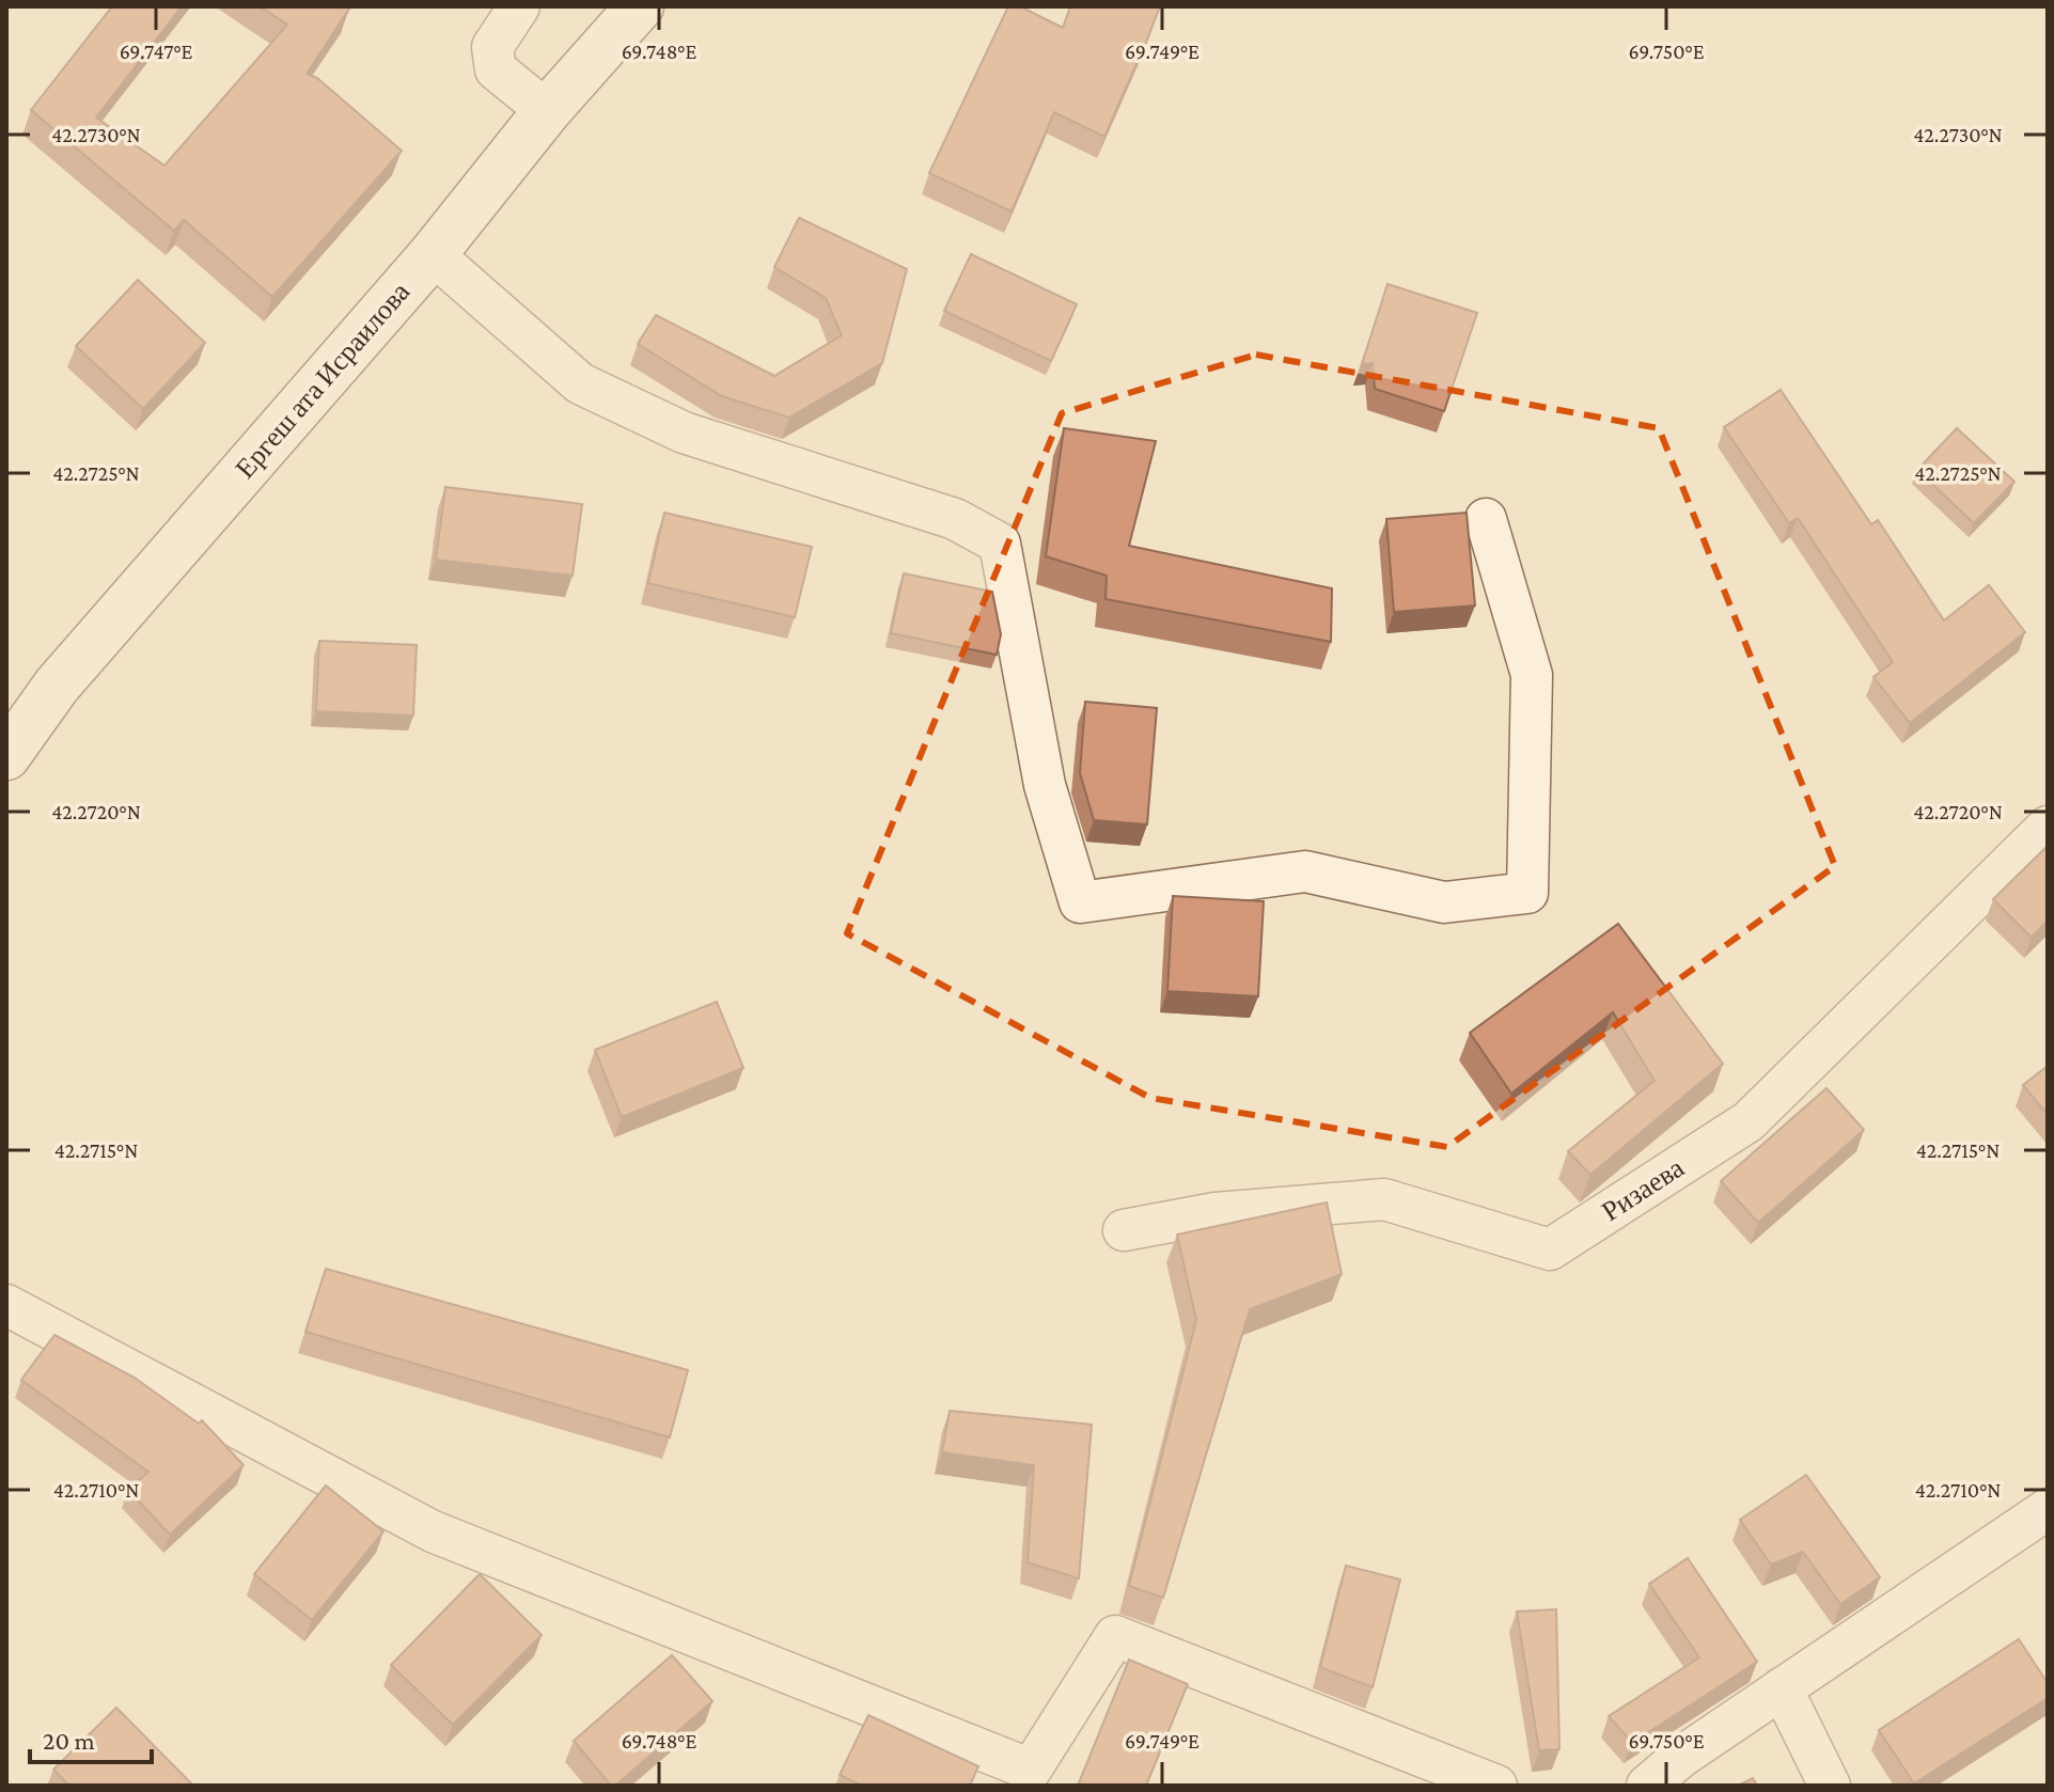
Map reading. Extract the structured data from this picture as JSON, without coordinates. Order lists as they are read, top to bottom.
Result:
{
  "streets": {
    "main road": ["Ергеш ата Исраилова"],
    "street": ["Ризаева"]
  },
  "scale_bar": "20 m",
  "coordinates": [
    "69.747°E",
    "69.748°E",
    "69.749°E",
    "69.750°E",
    "42.2730°N",
    "42.2725°N",
    "42.2720°N",
    "42.2715°N",
    "42.2710°N"
  ]
}
